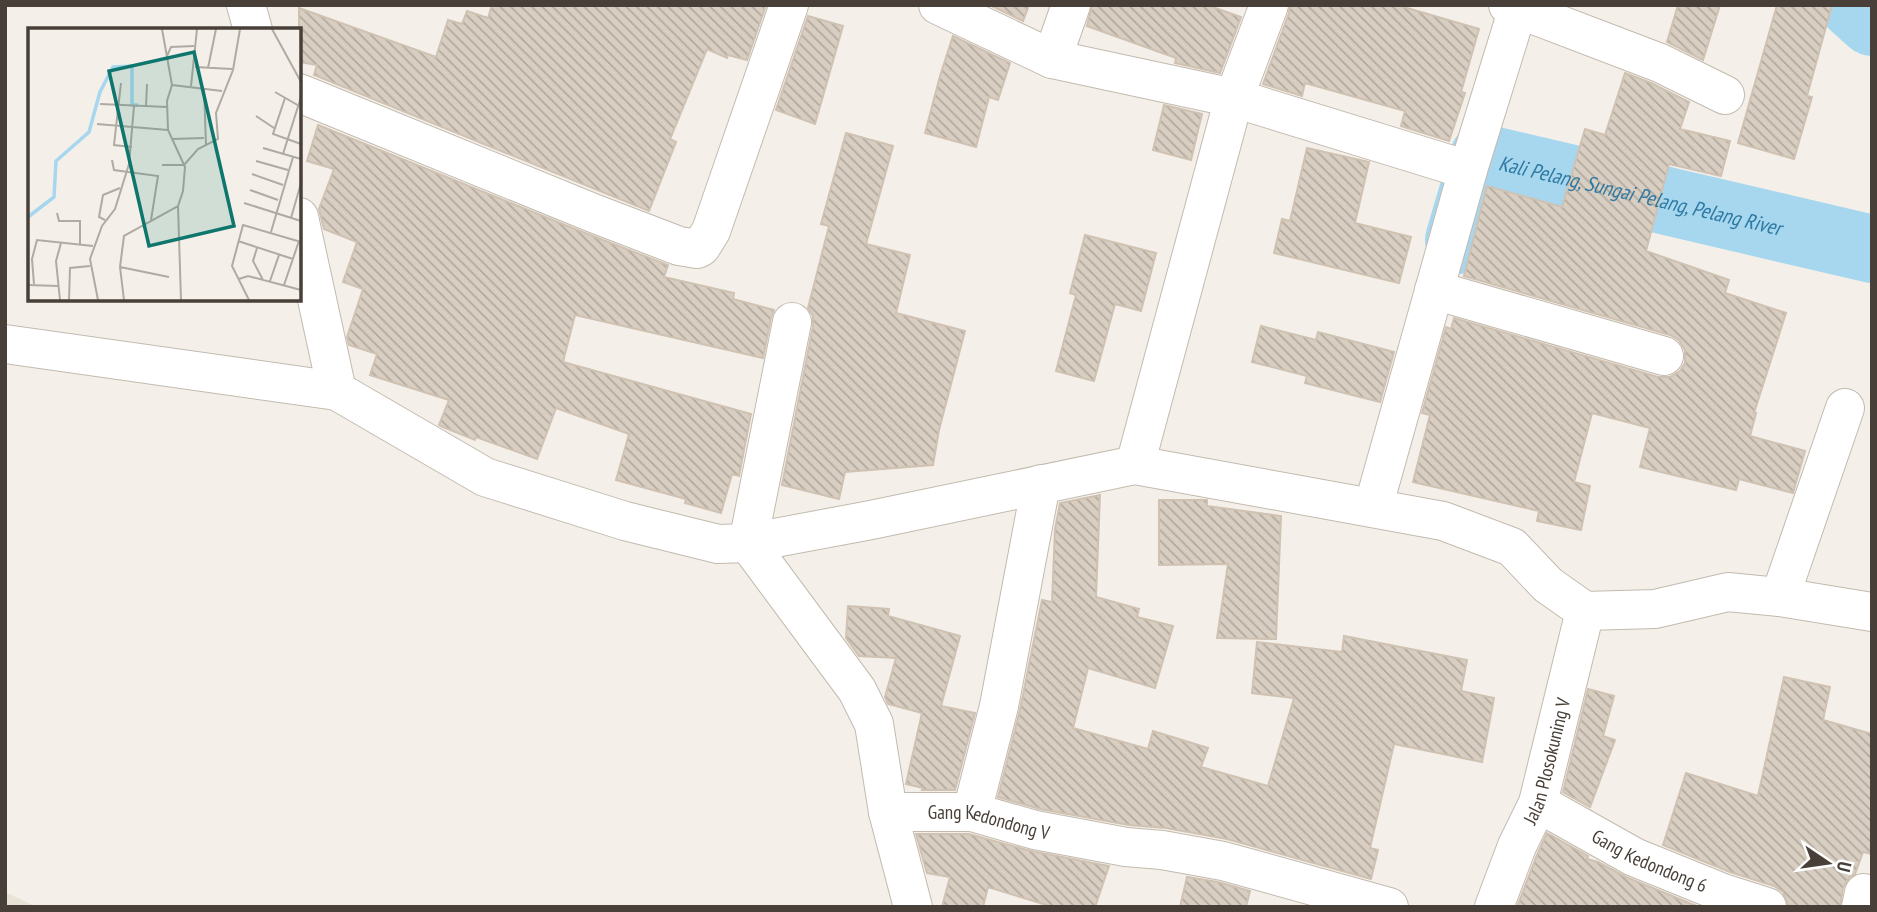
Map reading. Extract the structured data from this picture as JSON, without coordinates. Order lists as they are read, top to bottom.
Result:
{
  "streets": {
    "street": ["Jalan Plosokuning V", "Gang Kedondong V", "Gang Kedondong 6"]
  },
  "crossings": [
    ["Jalan Plosokuning V", "Gang Kedondong 6"]
  ],
  "water": ["Kali Pelang, Sungai Pelang, Pelang River"],
  "north": "right"
}
